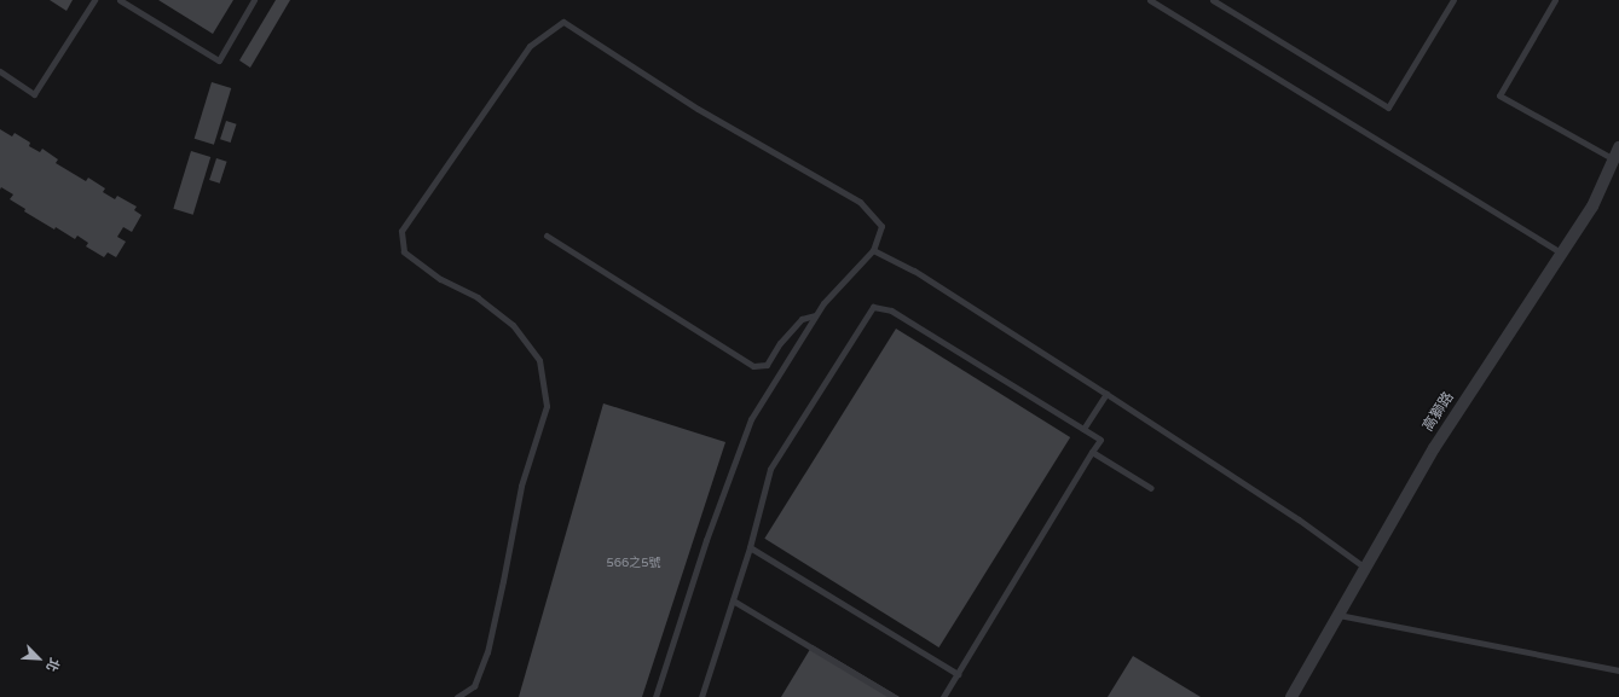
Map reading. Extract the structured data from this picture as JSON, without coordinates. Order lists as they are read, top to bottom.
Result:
{
  "streets": {
    "street": ["高獅路"]
  },
  "house_numbers": ["566之5號"],
  "north": "bottom right"
}
